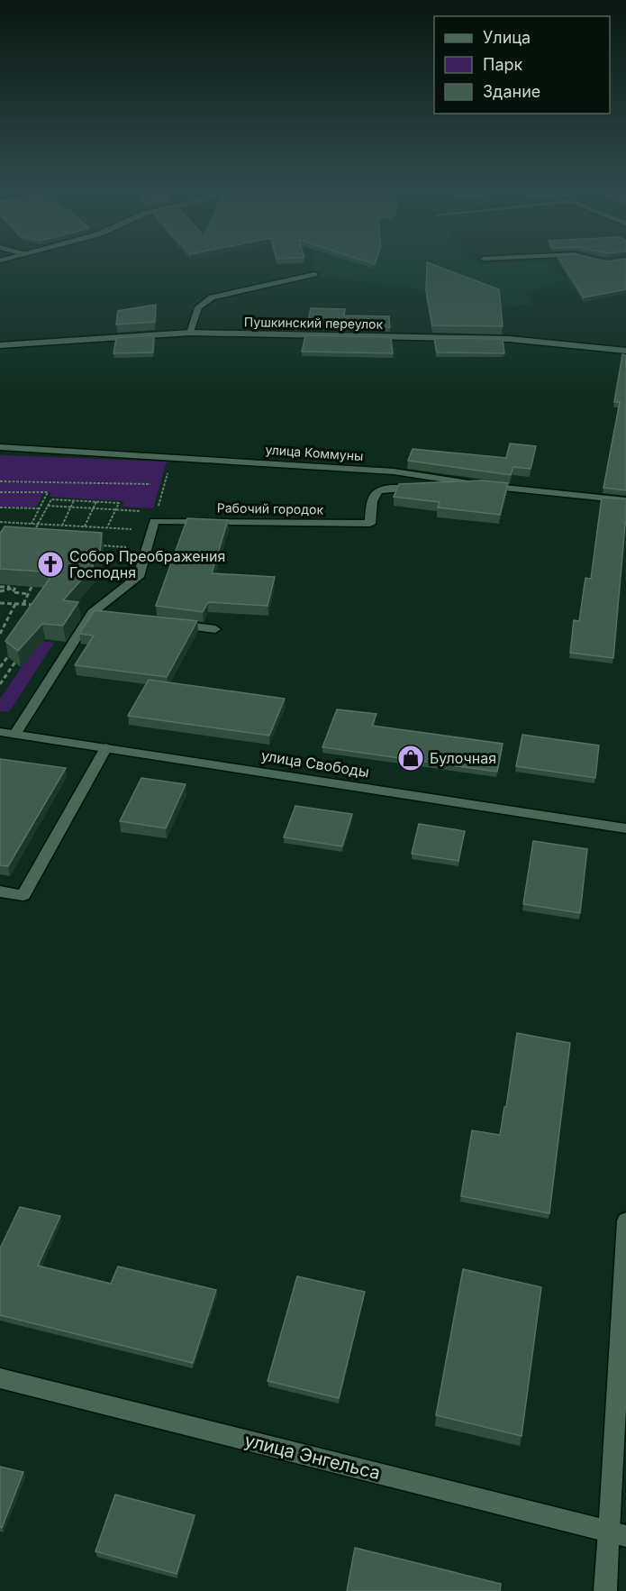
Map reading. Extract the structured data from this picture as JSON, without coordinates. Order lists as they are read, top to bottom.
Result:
{
  "streets": {
    "street": [
      "Пушкинский переулок",
      "улица Коммуны",
      "Рабочий городок",
      "улица Свободы",
      "улица Энгельса"
    ]
  },
  "crossings": [
    ["улица Коммуны", "Рабочий городок"]
  ],
  "places": {
    "church": ["Собор Преображения Господня"],
    "shop": ["Булочная"]
  },
  "legend": ["Улица", "Парк", "Здание"]
}
